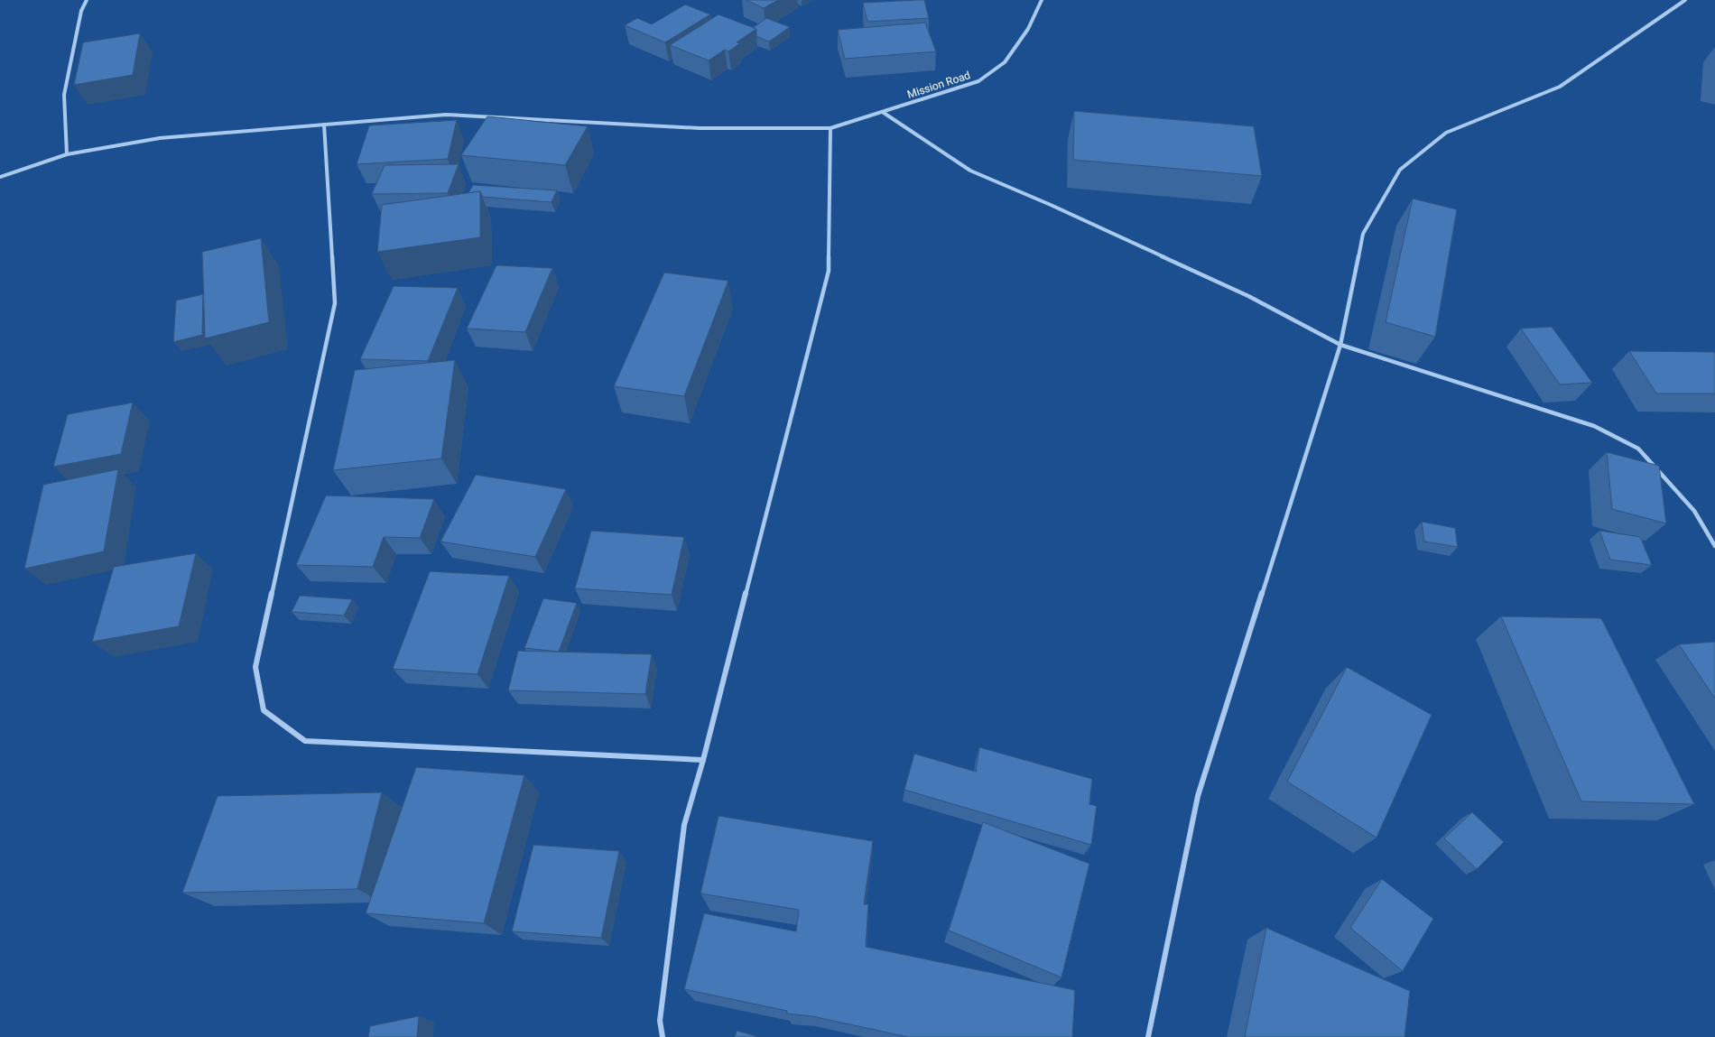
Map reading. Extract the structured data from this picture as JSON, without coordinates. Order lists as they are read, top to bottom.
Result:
{
  "streets": {
    "street": ["Mission Road"]
  }
}
